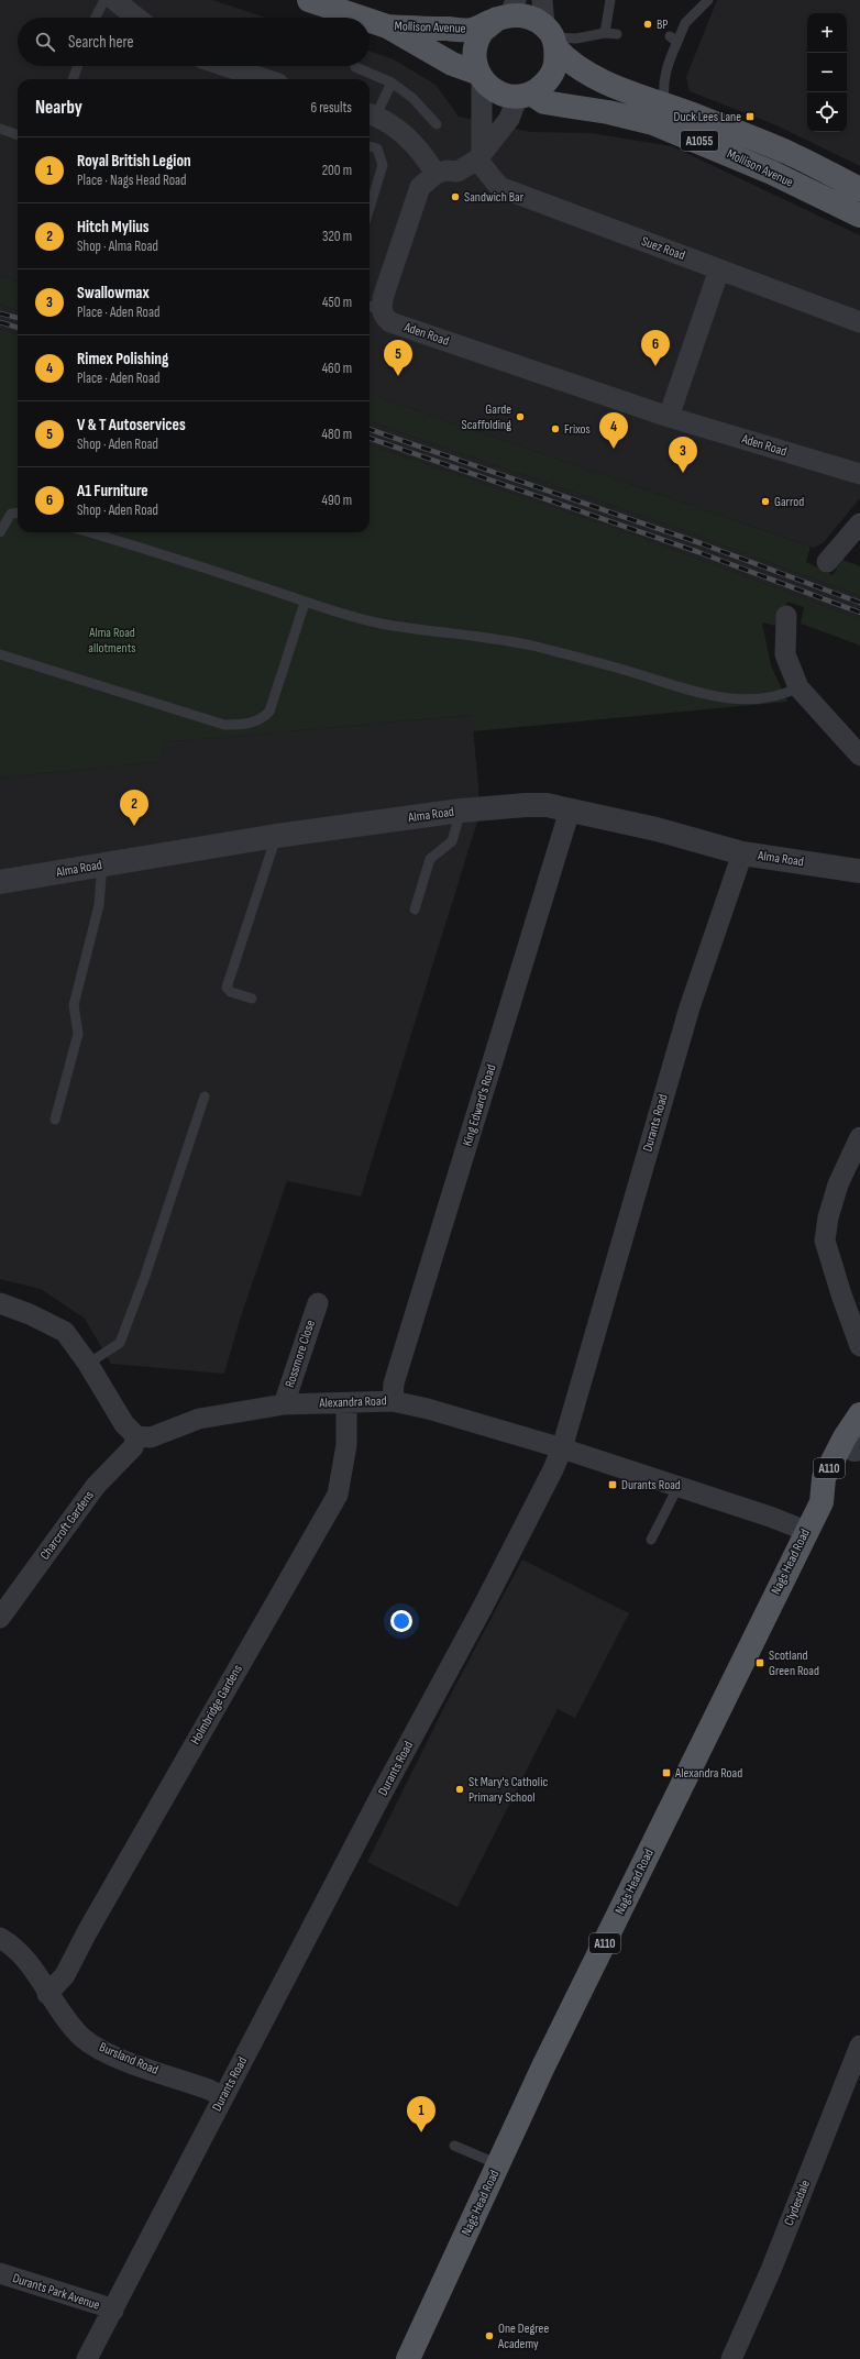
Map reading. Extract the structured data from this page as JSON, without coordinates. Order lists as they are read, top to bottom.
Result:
{
  "streets": {
    "main road": [
      "Mollison Avenue",
      "A1055",
      "A110",
      "Nags Head Road"
    ],
    "street": [
      "Suez Road",
      "Aden Road",
      "Alma Road",
      "King Edward's Road",
      "Durants Road",
      "Rossmore Close",
      "Alexandra Road",
      "Charcroft Gardens",
      "Holmbridge Gardens",
      "Bursland Road",
      "Clydesdale",
      "Durants Park Avenue"
    ]
  },
  "crossings": [
    ["Alma Road", "King Edward's Road"],
    ["Alma Road", "Durants Road"],
    ["King Edward's Road", "Alexandra Road"],
    ["Durants Road", "Alexandra Road"],
    ["Durants Road", "Bursland Road"],
    ["Durants Road", "Durants Park Avenue"],
    ["Rossmore Close", "Alexandra Road"],
    ["Alexandra Road", "Charcroft Gardens"],
    ["Alexandra Road", "Nags Head Road"],
    ["Alexandra Road", "Holmbridge Gardens"],
    ["A110", "Nags Head Road"],
    ["Holmbridge Gardens", "Bursland Road"]
  ],
  "parks": ["Alma Road allotments"],
  "places": {
    "other": [
      "BP",
      "Sandwich Bar",
      "Garde Scaffolding",
      "Frixos",
      "Garrod",
      "St Mary's Catholic Primary School",
      "One Degree Academy"
    ],
    "transit": [
      "Duck Lees Lane",
      "Durants Road",
      "Scotland Green Road",
      "Alexandra Road"
    ]
  },
  "page": {
    "map_buttons": ["+", "−"],
    "search": "Search here",
    "heading": ["Nearby", "6 results"],
    "list": [
      {
        "mark": "1",
        "name": "Royal British Legion",
        "note": "Place · Nags Head Road",
        "value": "200 m"
      },
      {
        "mark": "2",
        "name": "Hitch Mylius",
        "note": "Shop · Alma Road",
        "value": "320 m"
      },
      {
        "mark": "3",
        "name": "Swallowmax",
        "note": "Place · Aden Road",
        "value": "450 m"
      },
      {
        "mark": "4",
        "name": "Rimex Polishing",
        "note": "Place · Aden Road",
        "value": "460 m"
      },
      {
        "mark": "5",
        "name": "V & T Autoservices",
        "note": "Shop · Aden Road",
        "value": "480 m"
      },
      {
        "mark": "6",
        "name": "A1 Furniture",
        "note": "Shop · Aden Road",
        "value": "490 m"
      }
    ],
    "pins": [
      "6",
      "5",
      "4",
      "3",
      "2",
      "1"
    ]
  }
}
